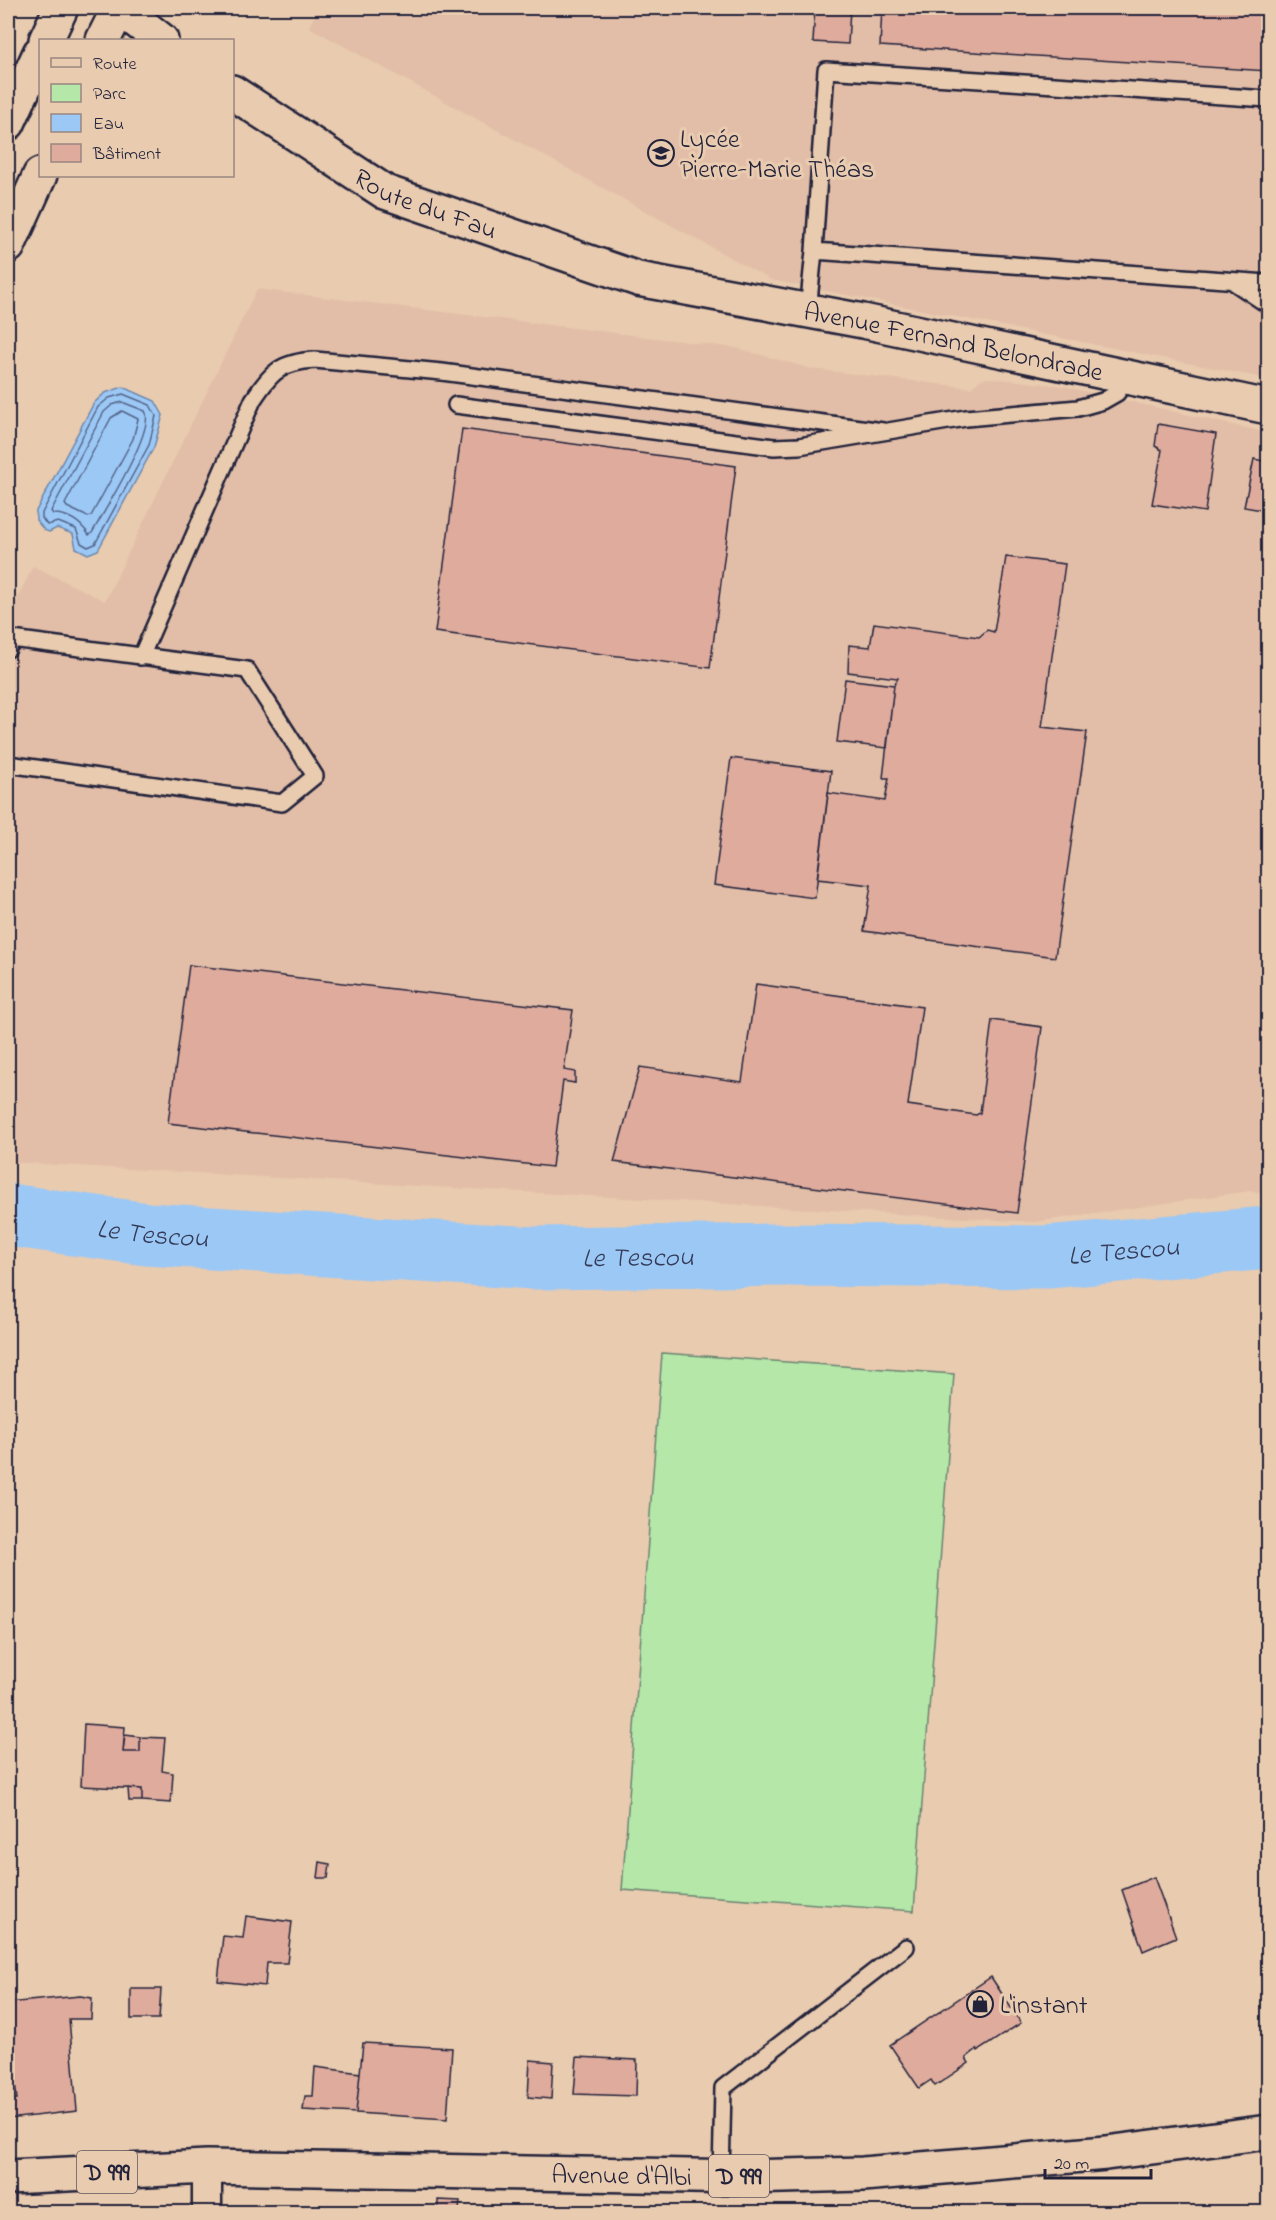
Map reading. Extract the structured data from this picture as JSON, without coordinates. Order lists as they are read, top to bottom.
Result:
{
  "streets": {
    "main road": [
      "Route du Fau",
      "Avenue Fernand Belondrade",
      "D 999",
      "Avenue d'Albi"
    ]
  },
  "crossings": [
    ["Route du Fau", "Avenue Fernand Belondrade"]
  ],
  "water": ["Le Tescou"],
  "places": {
    "school or university": ["Lycée Pierre-Marie Théas"],
    "shop": ["L'instant"]
  },
  "legend": [
    "Route",
    "Parc",
    "Eau",
    "Bâtiment"
  ],
  "scale_bar": "20 m"
}
